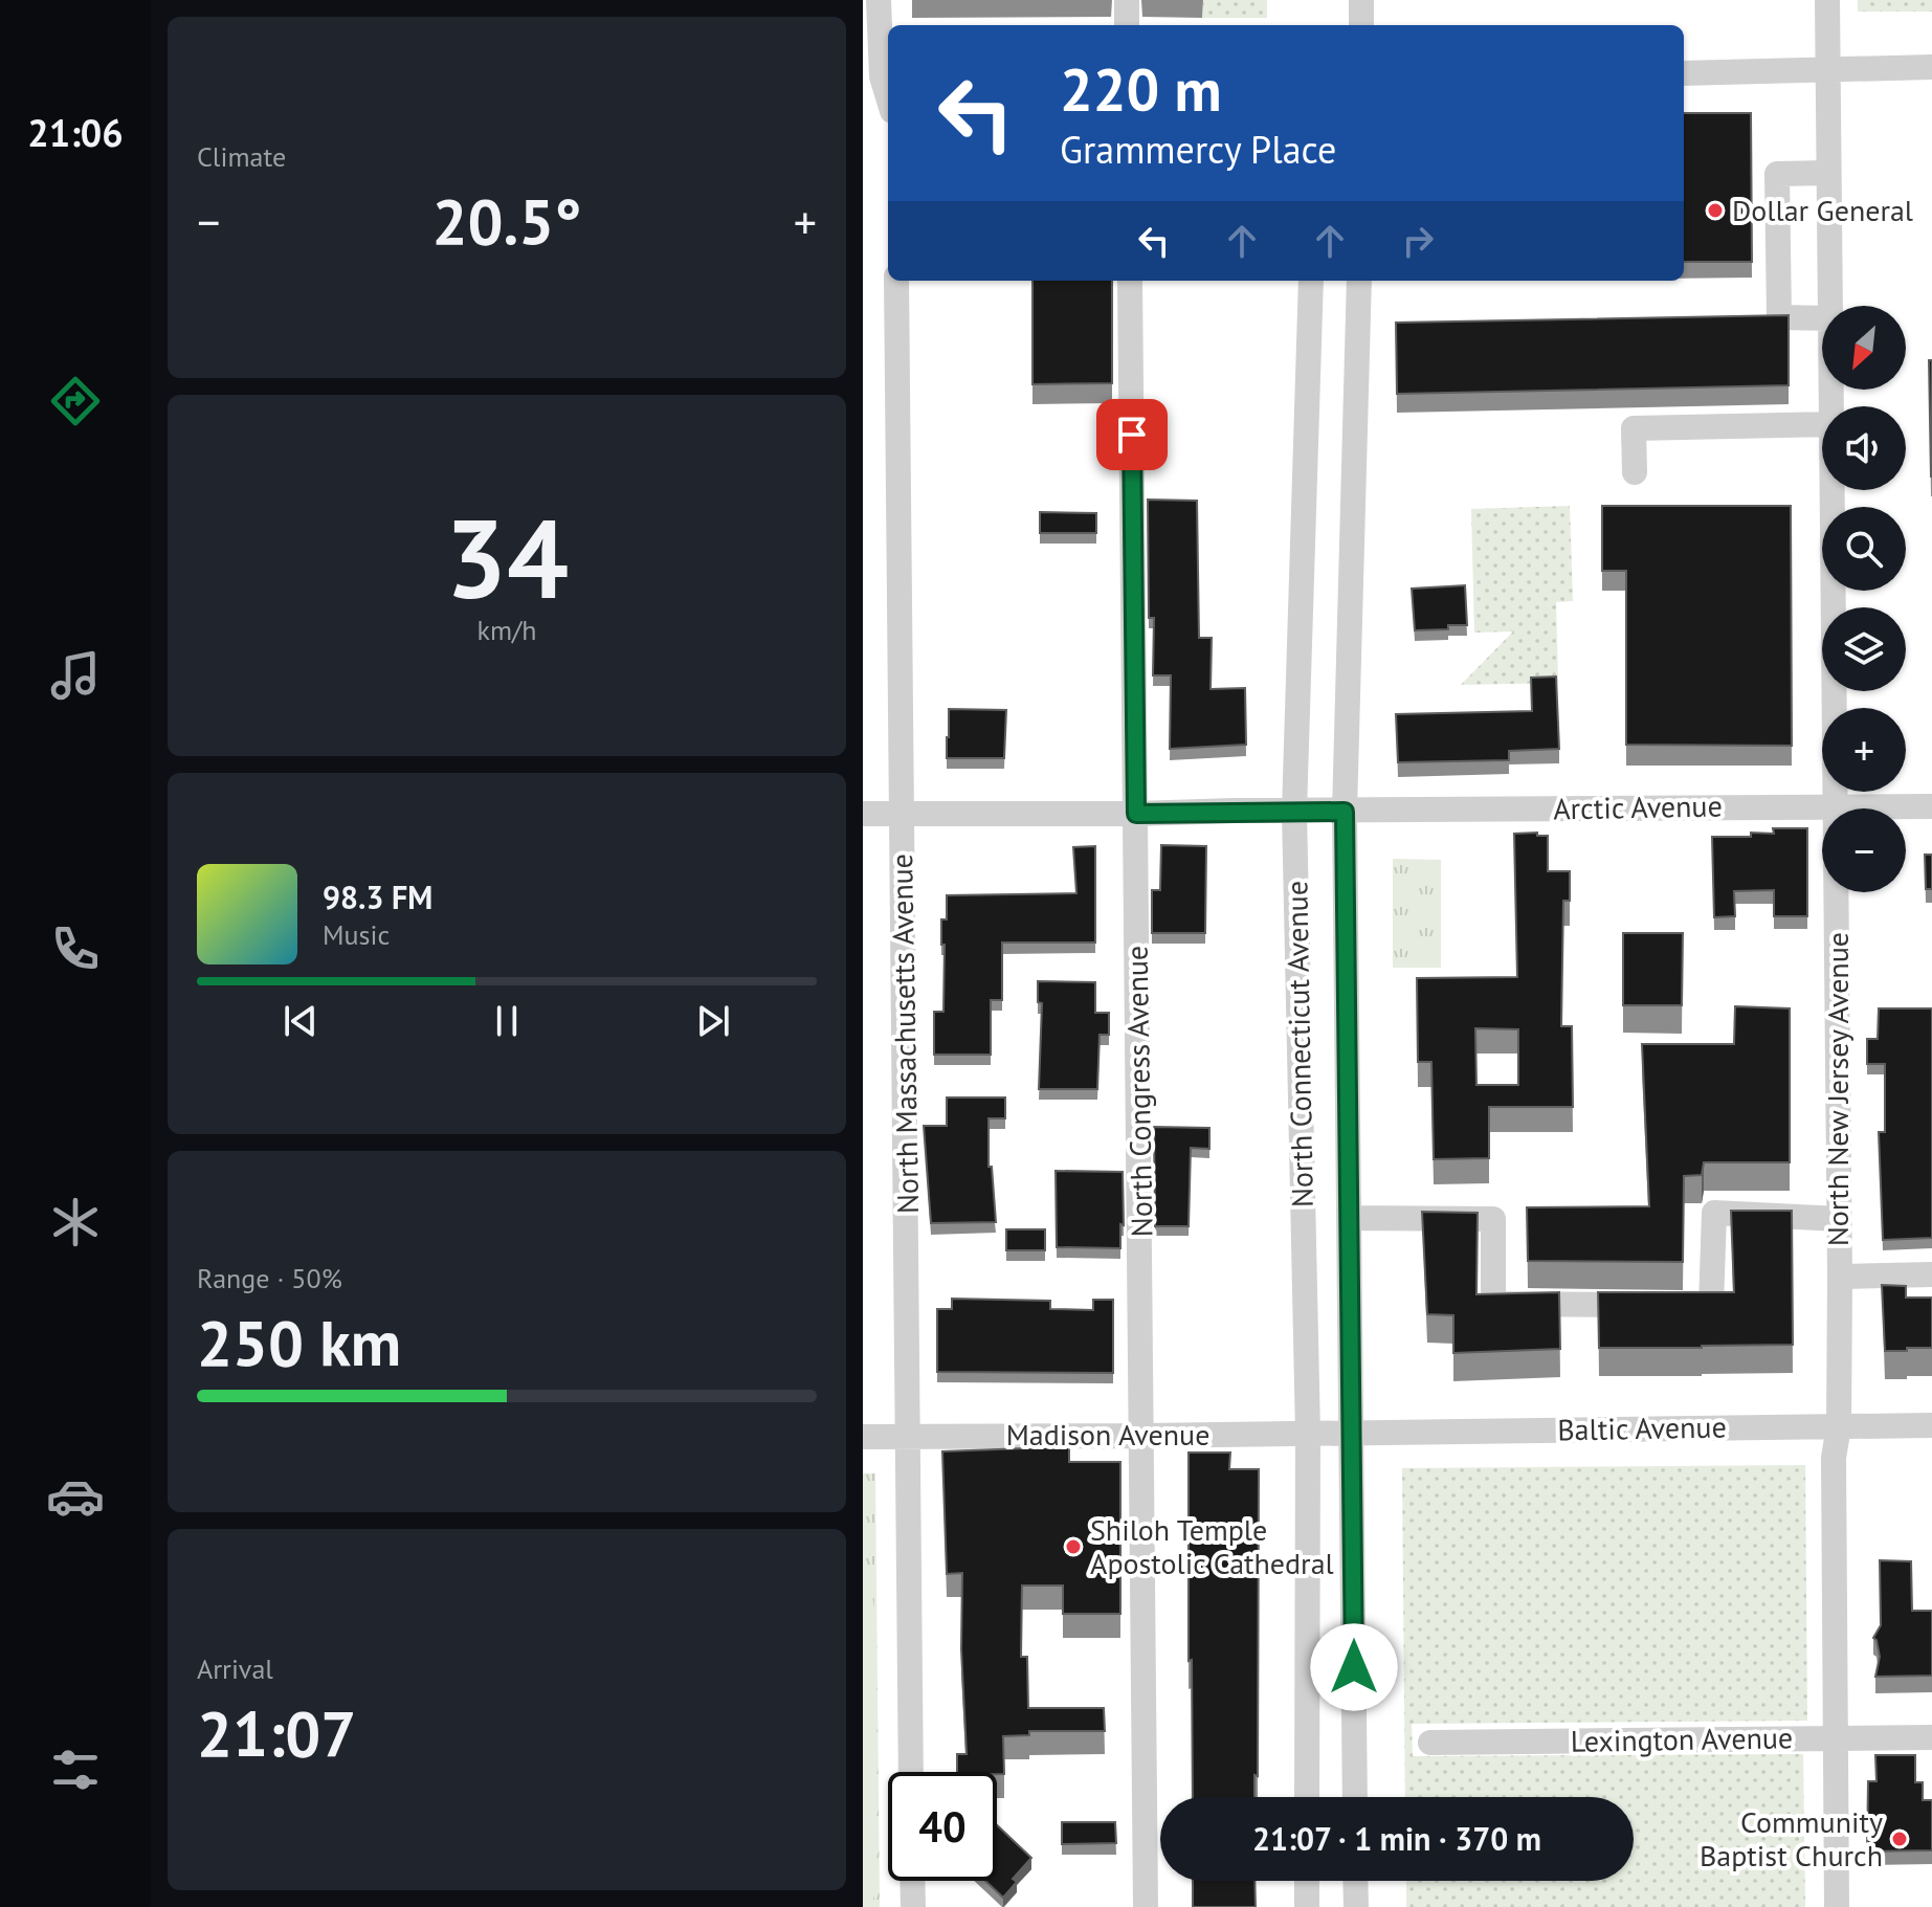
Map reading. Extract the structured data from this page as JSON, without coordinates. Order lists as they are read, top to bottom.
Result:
{
  "streets": {
    "street": [
      "Arctic Avenue",
      "North Massachusetts Avenue",
      "North Connecticut Avenue",
      "North New Jersey Avenue",
      "North Congress Avenue",
      "Baltic Avenue",
      "Madison Avenue",
      "Lexington Avenue"
    ]
  },
  "crossings": [
    ["Arctic Avenue", "North Massachusetts Avenue"],
    ["Arctic Avenue", "North Connecticut Avenue"],
    ["Arctic Avenue", "North New Jersey Avenue"],
    ["Arctic Avenue", "North Congress Avenue"],
    ["North Massachusetts Avenue", "Madison Avenue"],
    ["North Connecticut Avenue", "Baltic Avenue"],
    ["North Connecticut Avenue", "Madison Avenue"],
    ["North New Jersey Avenue", "Baltic Avenue"],
    ["North New Jersey Avenue", "Lexington Avenue"],
    ["North Congress Avenue", "Madison Avenue"],
    ["Baltic Avenue", "Madison Avenue"]
  ],
  "places": ["Dollar General", "Shiloh Temple Apostolic Cathedral", "Community Baptist Church"],
  "north": "bottom left",
  "page": {
    "tabs": "21:06",
    "tile": [
      "Climate",
      ["34", "km/h"],
      ["Range · 50%", "250 km"],
      ["Arrival", "21:07"]
    ],
    "turn": ["220 m", "Grammercy Place"],
    "heat": ["−", "20.5°", "+"],
    "map_buttons": ["+", "−"],
    "song": ["98.3 FM", "Music"],
    "limit": "40",
    "trip": "21:07 · 1 min · 370 m"
  }
}
